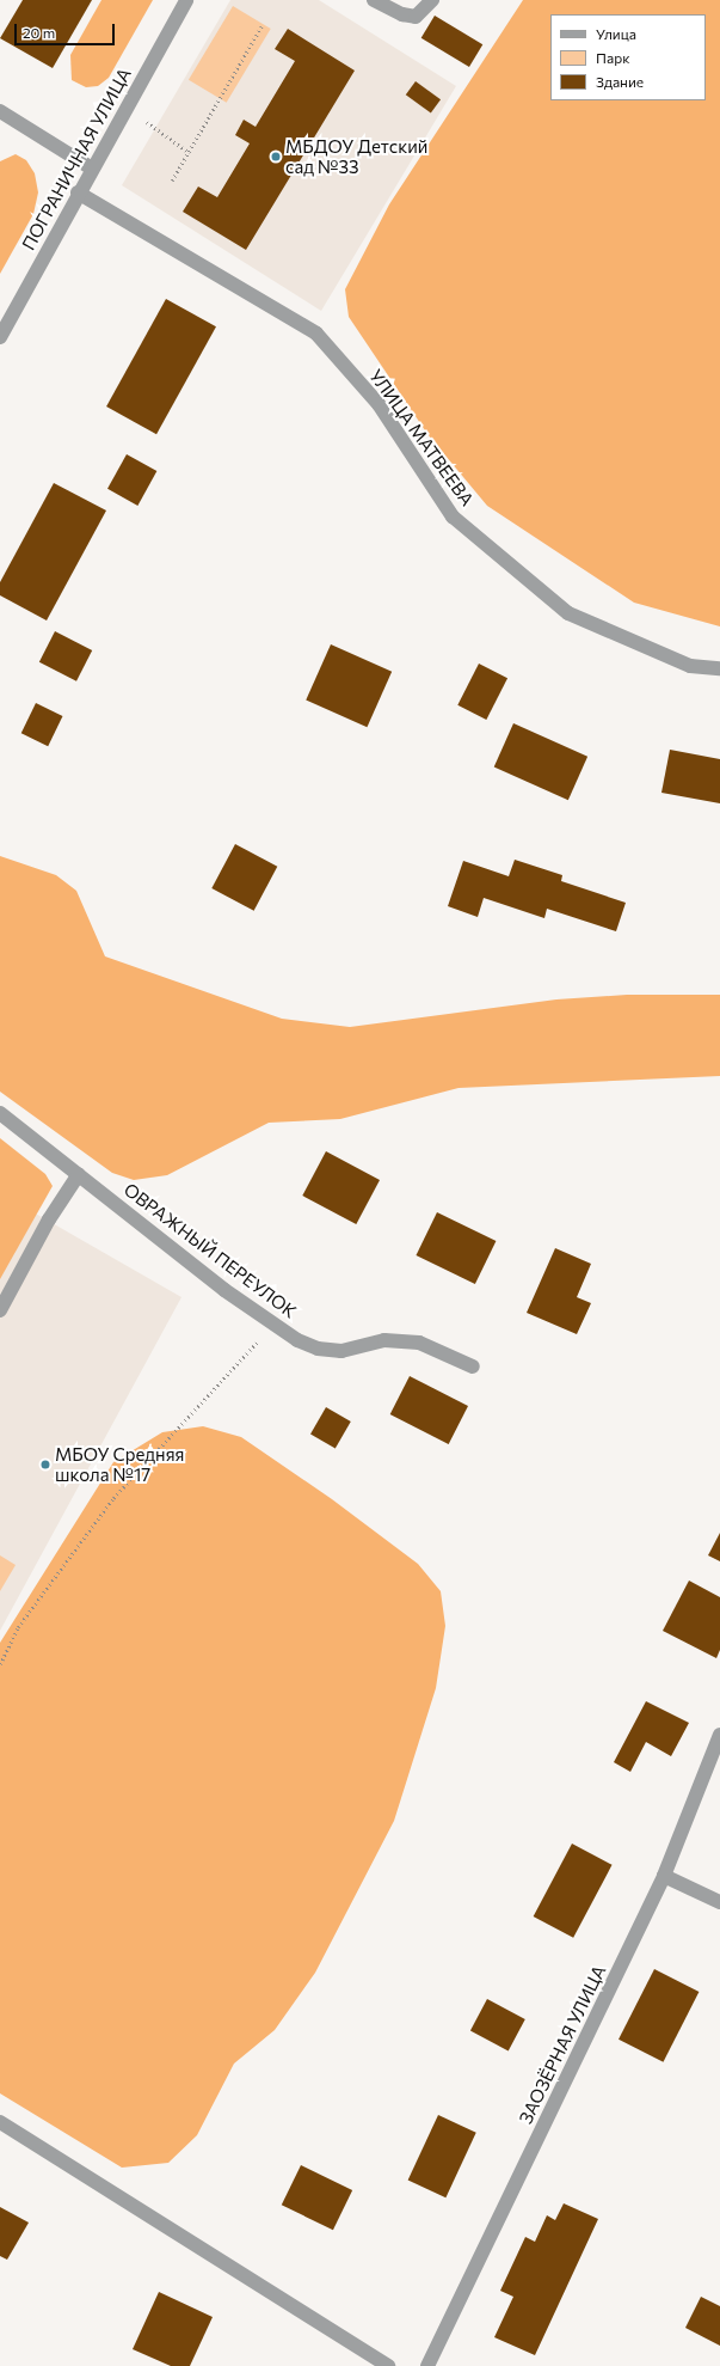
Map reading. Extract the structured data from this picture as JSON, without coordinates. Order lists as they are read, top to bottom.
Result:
{
  "streets": {
    "street": [
      "ПОГРАНИЧНАЯ УЛИЦА",
      "УЛИЦА МАТВЕЕВА",
      "ОВРАЖНЫЙ ПЕРЕУЛОК",
      "ЗАОЗЁРНАЯ УЛИЦА"
    ]
  },
  "crossings": [
    ["ПОГРАНИЧНАЯ УЛИЦА", "УЛИЦА МАТВЕЕВА"]
  ],
  "places": ["МБДОУ Детский сад №33", "МБОУ Средняя школа №17"],
  "legend": ["Улица", "Парк", "Здание"],
  "scale_bar": "20 m"
}
